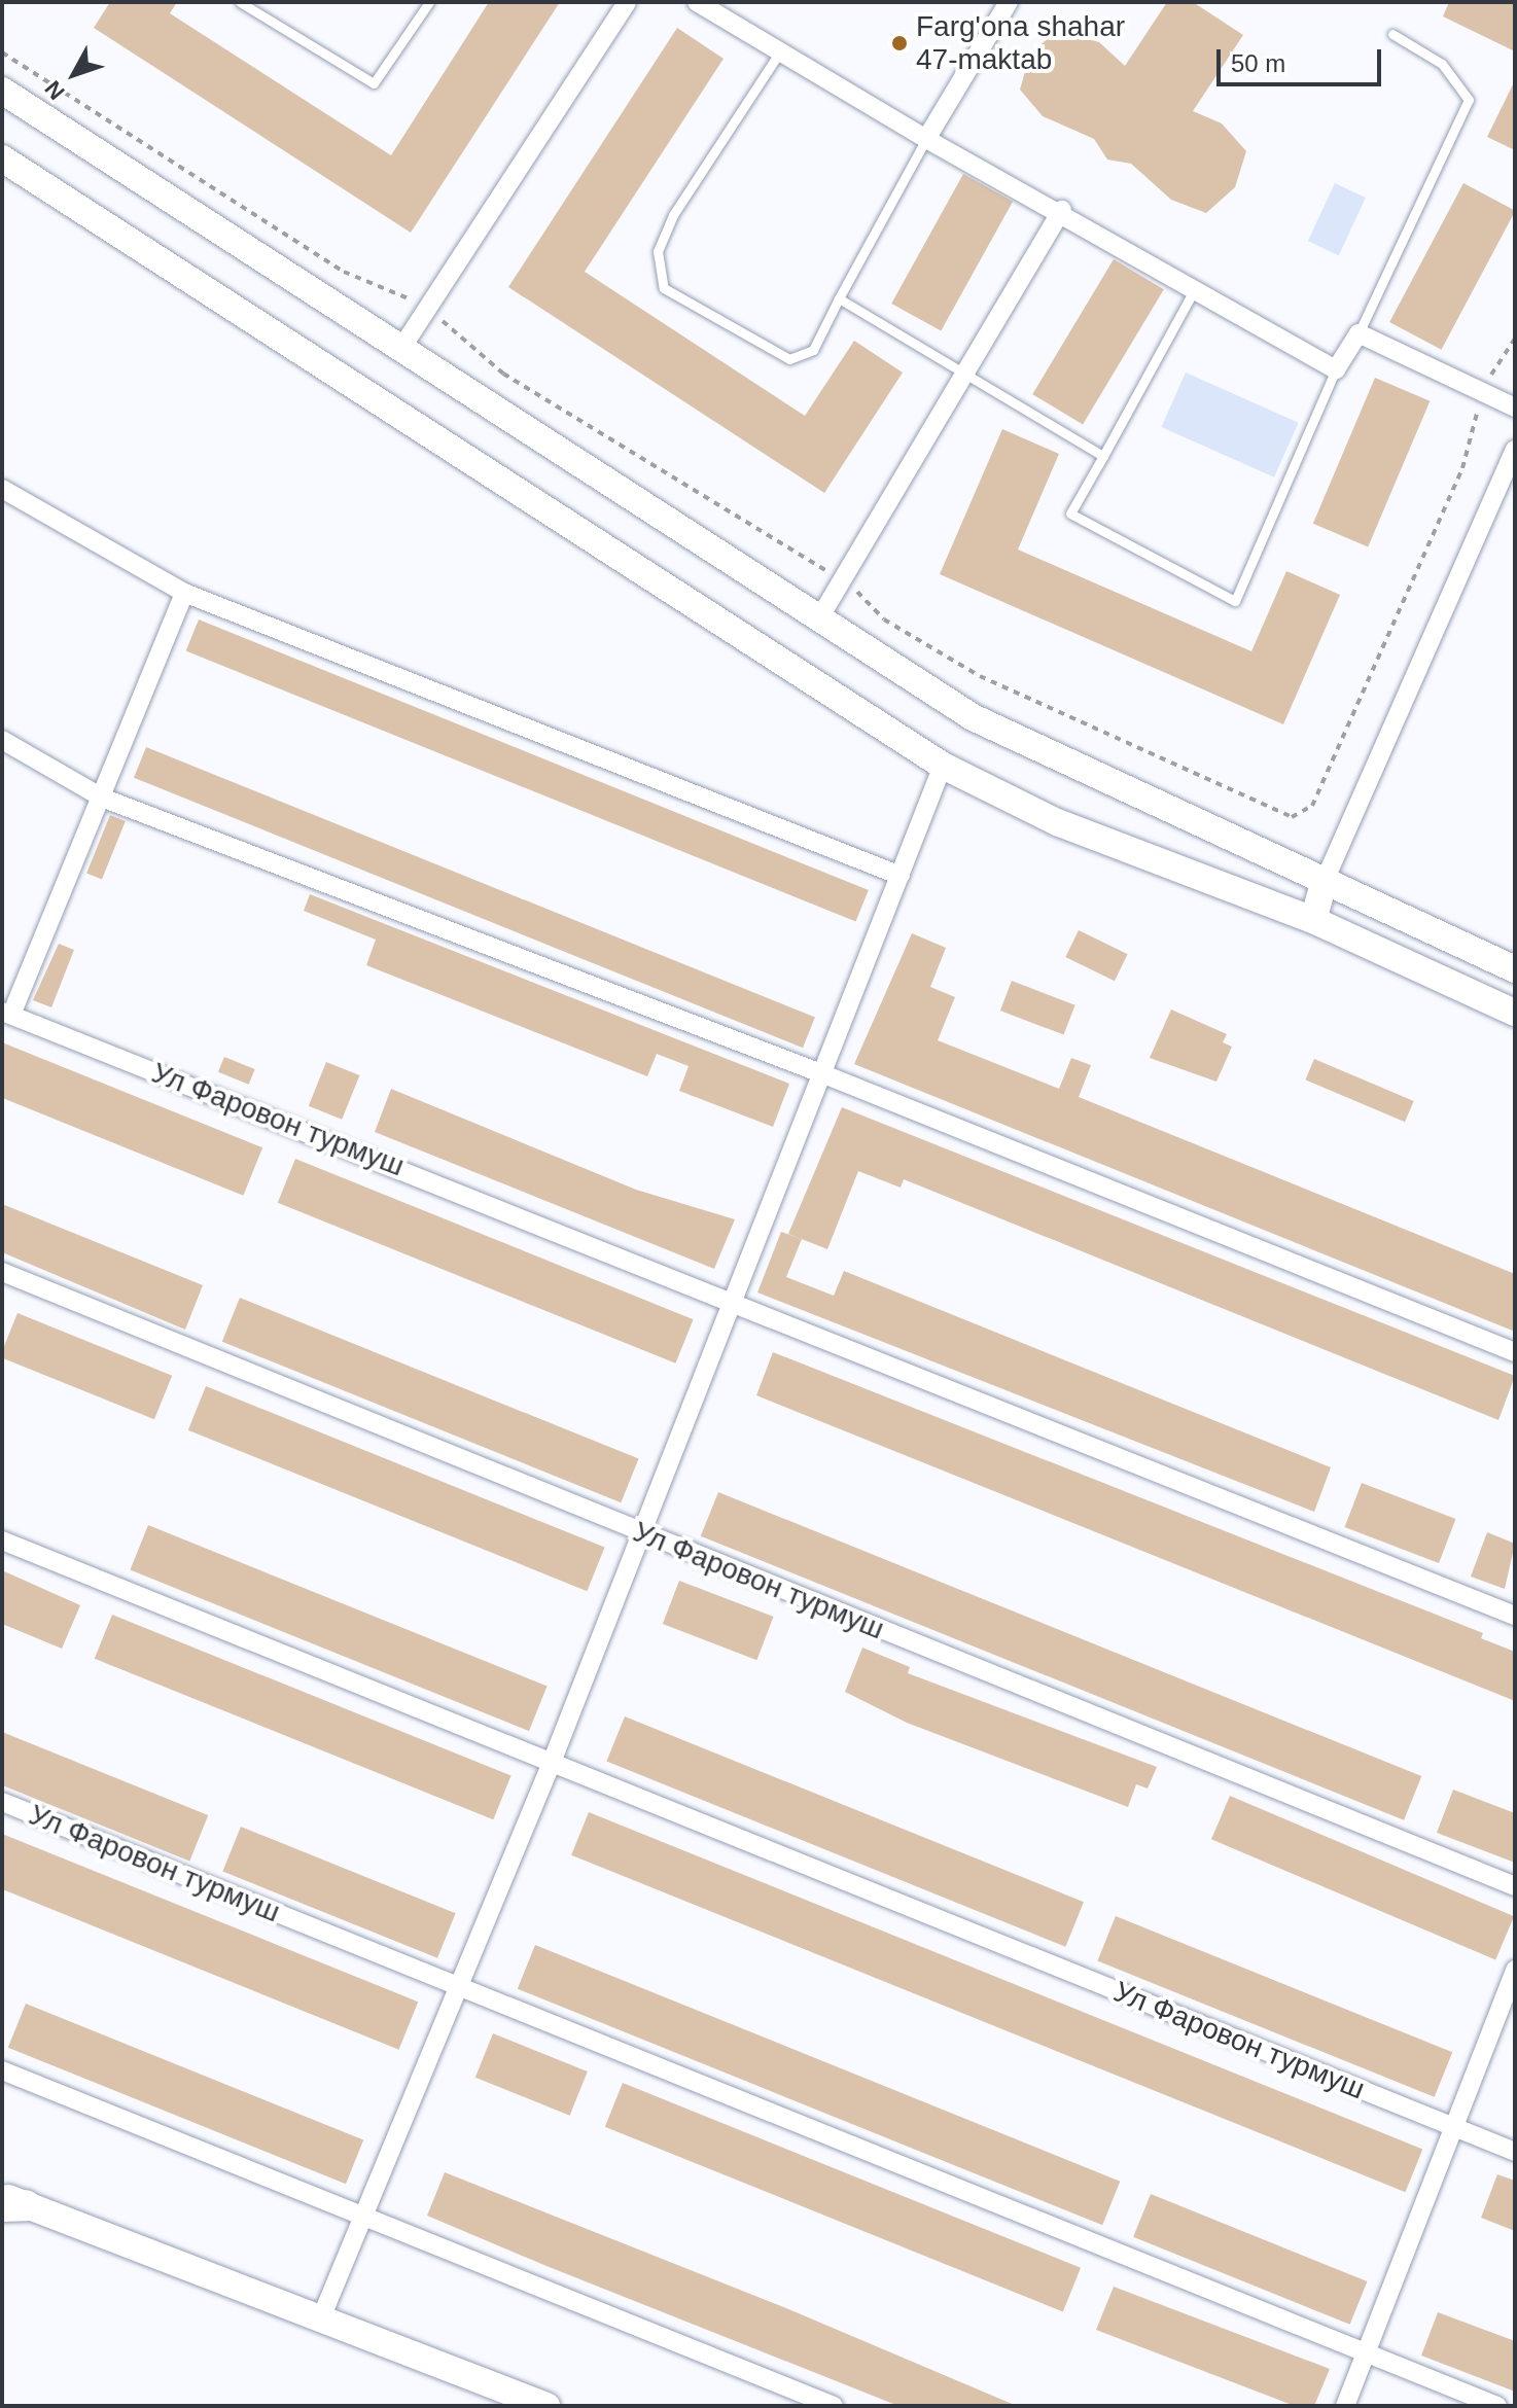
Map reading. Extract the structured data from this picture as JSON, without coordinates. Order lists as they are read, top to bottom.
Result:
{
  "streets": {
    "street": ["Ул Фаровон турмуш"]
  },
  "places": ["Farg'ona shahar 47-maktab"],
  "scale_bar": "50 m",
  "north": "bottom left"
}
